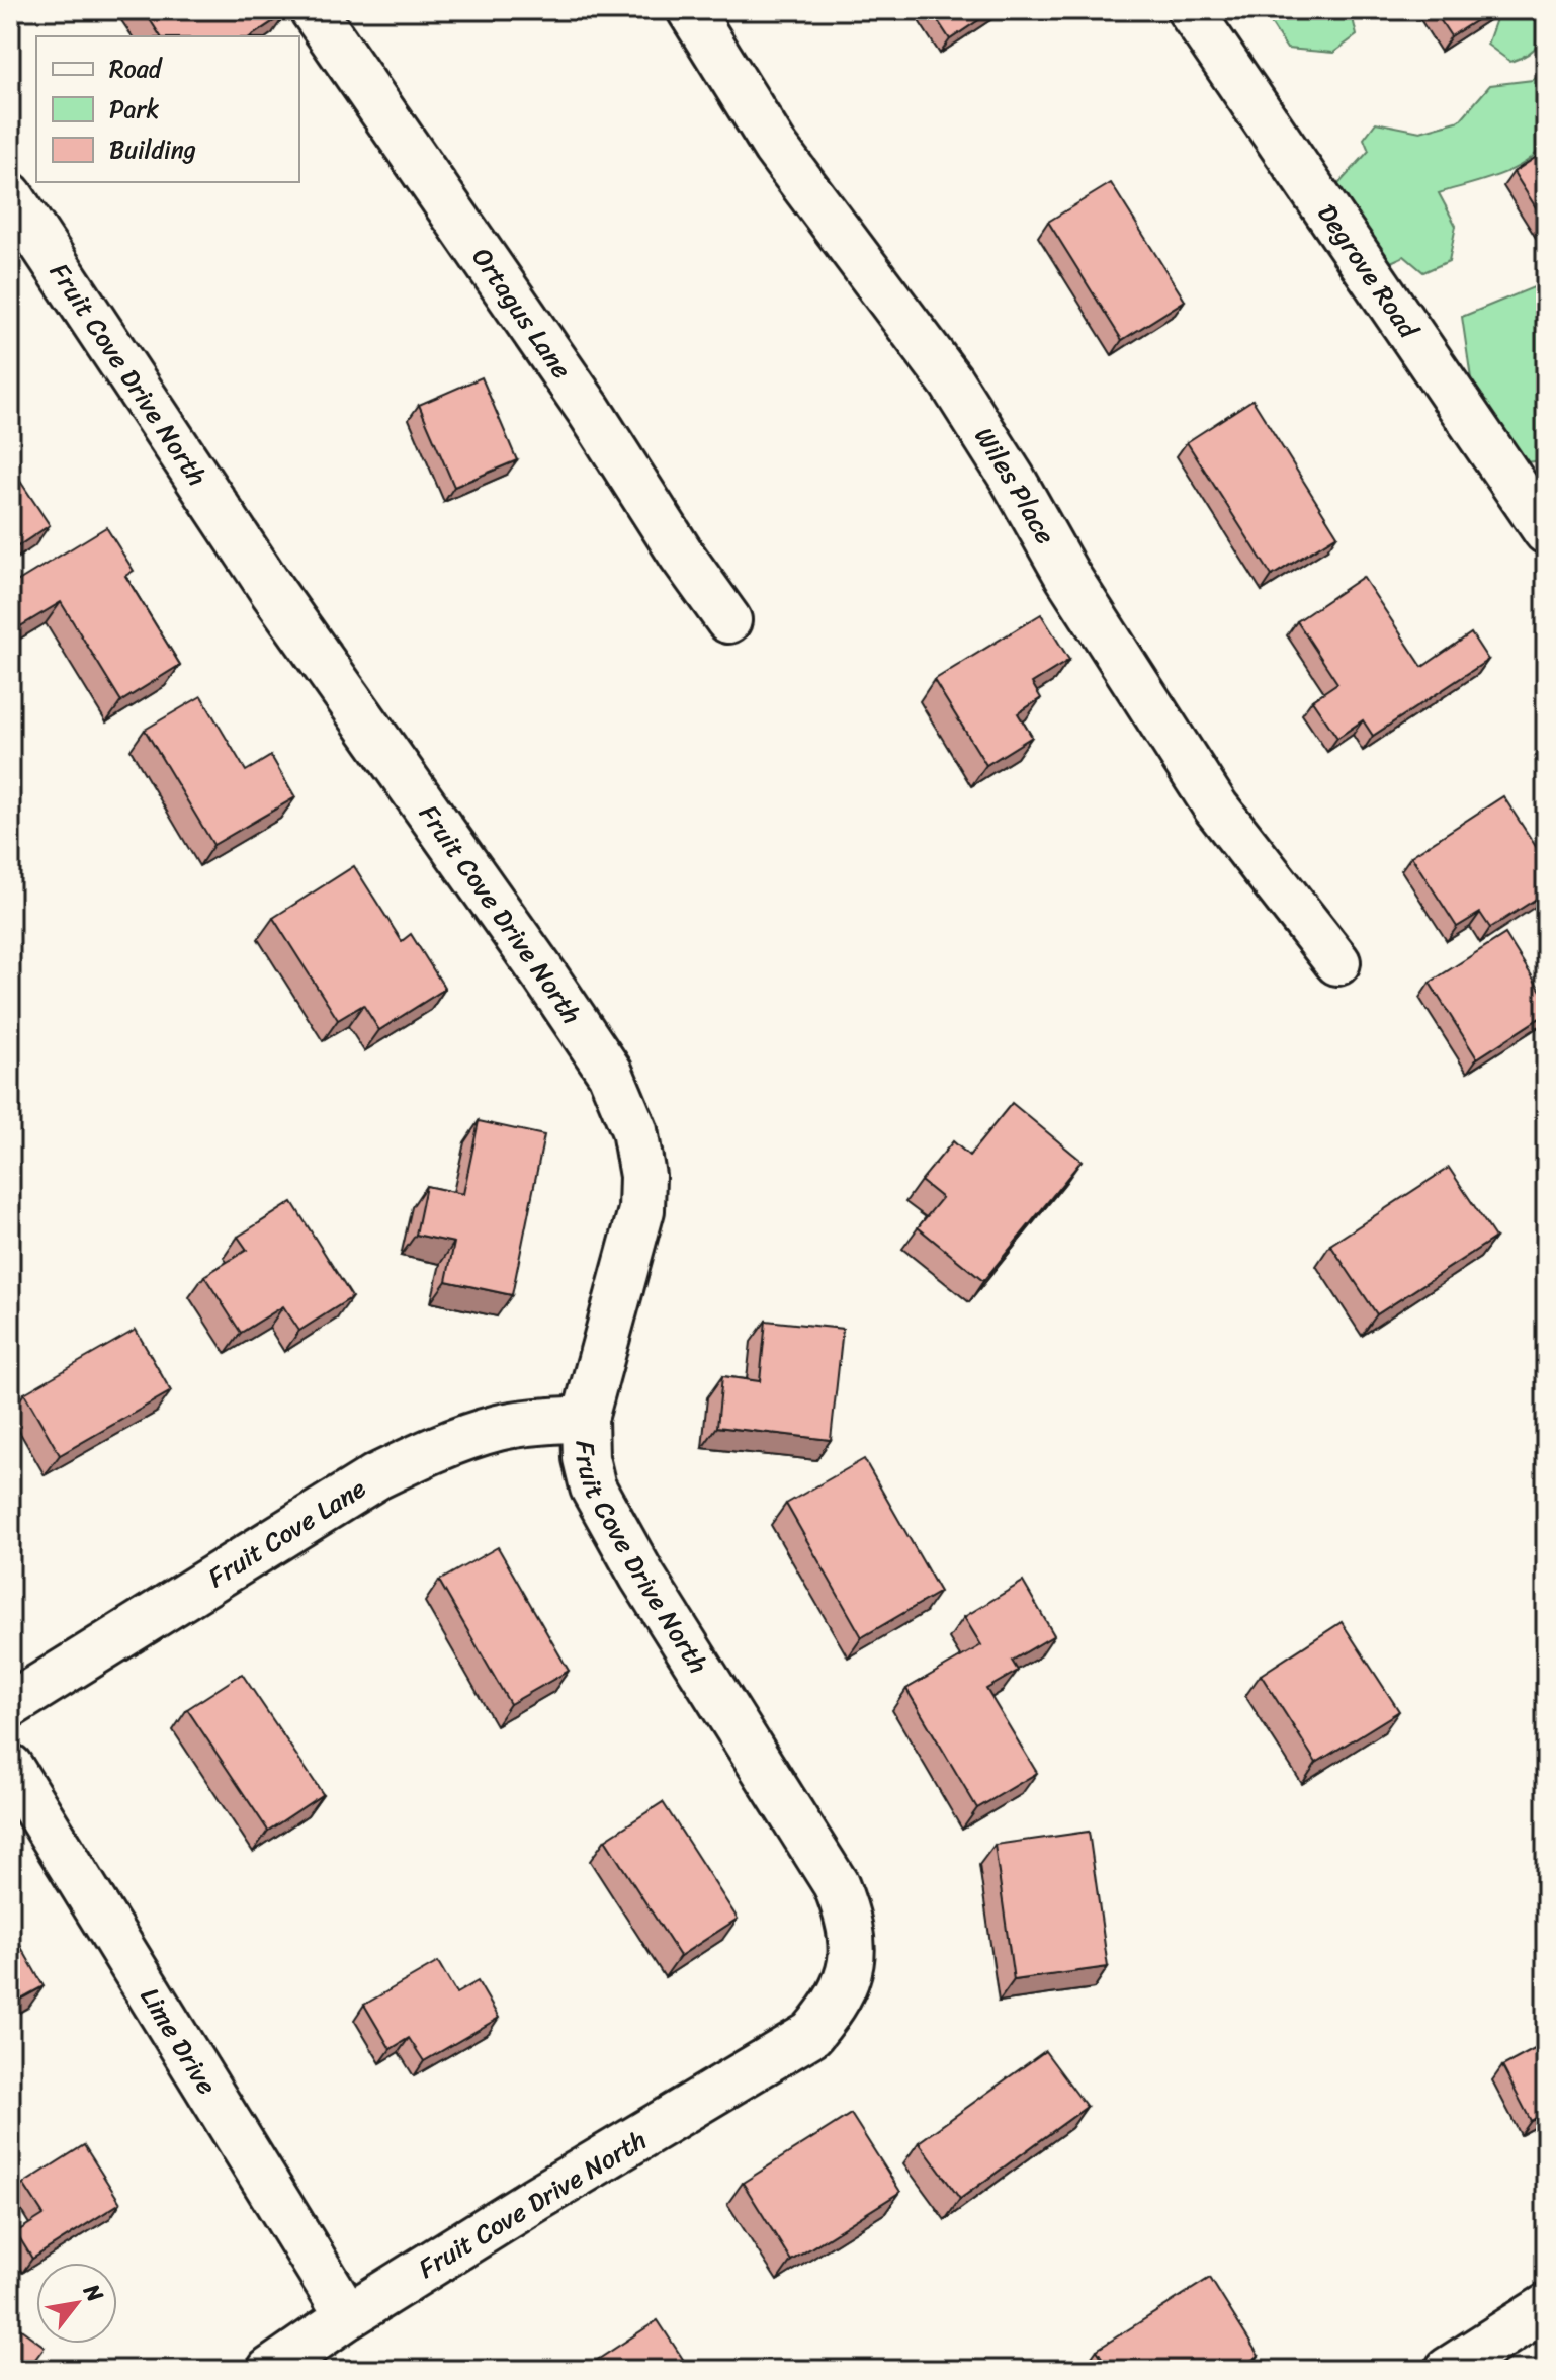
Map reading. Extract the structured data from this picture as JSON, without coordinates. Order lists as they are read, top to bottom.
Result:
{
  "streets": {
    "street": [
      "Degrove Road",
      "Ortagus Lane",
      "Fruit Cove Drive North",
      "Wiles Place",
      "Fruit Cove Lane",
      "Lime Drive"
    ]
  },
  "crossings": [
    ["Fruit Cove Drive North", "Fruit Cove Lane"],
    ["Fruit Cove Drive North", "Lime Drive"]
  ],
  "legend": ["Road", "Park", "Building"],
  "north": "top right"
}
